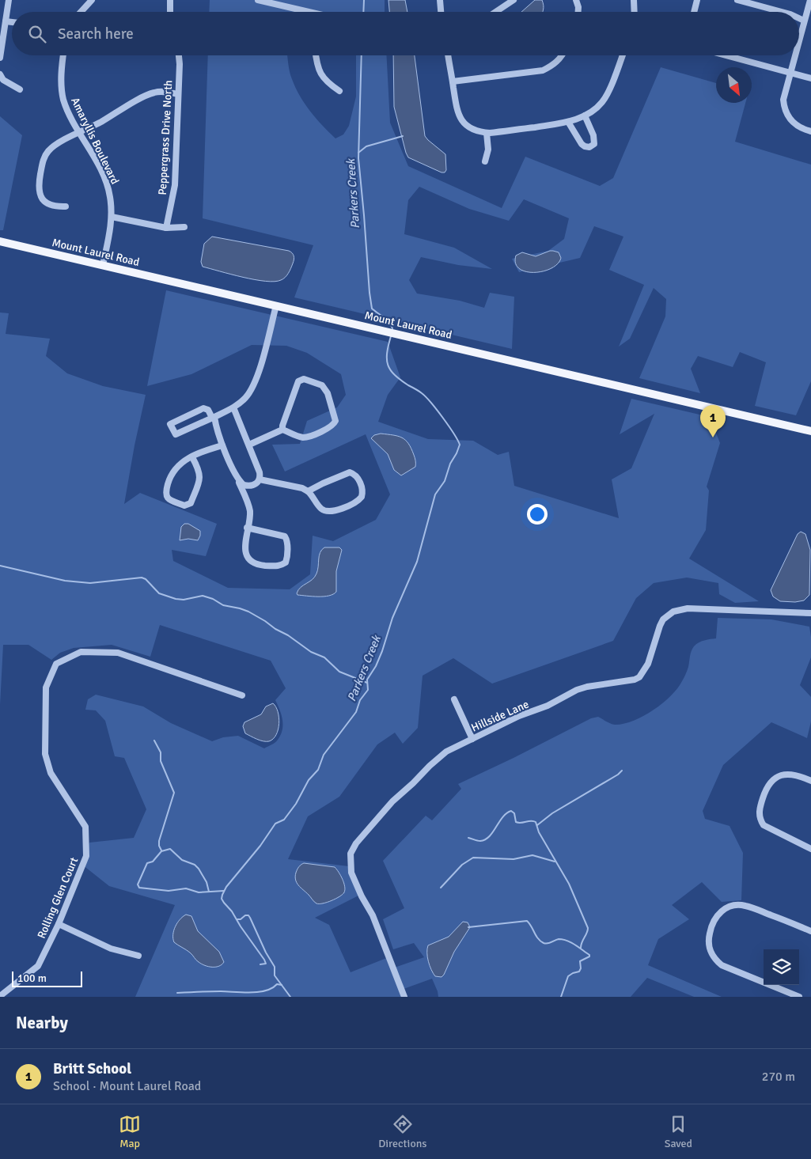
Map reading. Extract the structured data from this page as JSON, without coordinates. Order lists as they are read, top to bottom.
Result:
{
  "streets": {
    "main road": ["Mount Laurel Road"],
    "street": [
      "Peppergrass Drive North",
      "Amaryllis Boulevard",
      "Hillside Lane",
      "Rolling Glen Court"
    ]
  },
  "crossings": [
    ["Amaryllis Boulevard", "Mount Laurel Road"]
  ],
  "water": ["Parkers Creek"],
  "scale_bar": "100 m",
  "north": "bottom right",
  "page": {
    "search": "Search here",
    "pins": "1",
    "scale": "100 m",
    "heading": "Nearby",
    "list": [
      {
        "mark": "1",
        "name": "Britt School",
        "note": "School · Mount Laurel Road",
        "value": "270 m"
      }
    ],
    "nav": ["Map", "Directions", "Saved"]
  }
}
